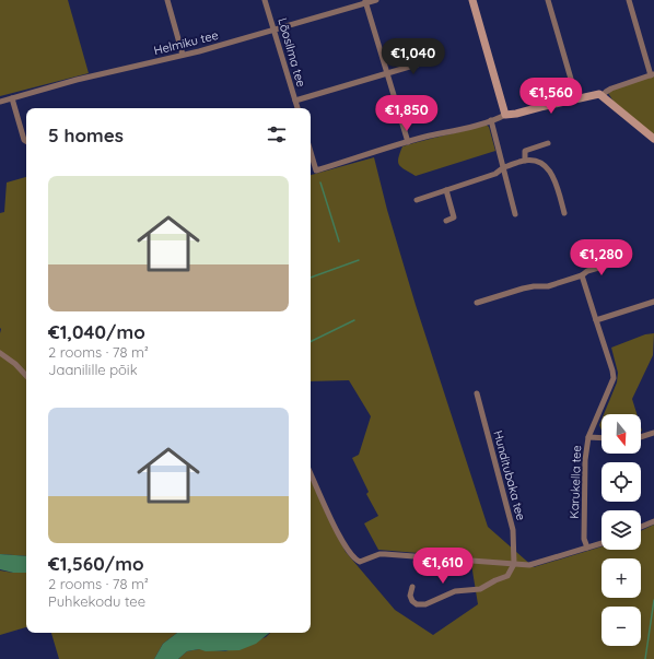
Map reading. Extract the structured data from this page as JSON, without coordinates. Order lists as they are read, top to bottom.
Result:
{
  "streets": {
    "street": [
      "Helmiku tee",
      "Lõosilma tee",
      "Hunditubaka tee",
      "Karukella tee"
    ]
  },
  "crossings": [
    ["Helmiku tee", "Lõosilma tee"]
  ],
  "north": "bottom",
  "page": {
    "price": [
      "€1,040",
      "€1,560",
      "€1,850",
      "€1,280",
      "€1,610"
    ],
    "heading": "5 homes",
    "list": [
      {
        "name": "€1,040/mo",
        "note": "2 rooms · 78 m² · Jaanilille põik"
      },
      {
        "name": "€1,560/mo",
        "note": "2 rooms · 78 m² · Puhkekodu tee"
      }
    ],
    "map_buttons": ["+", "−"]
  }
}
